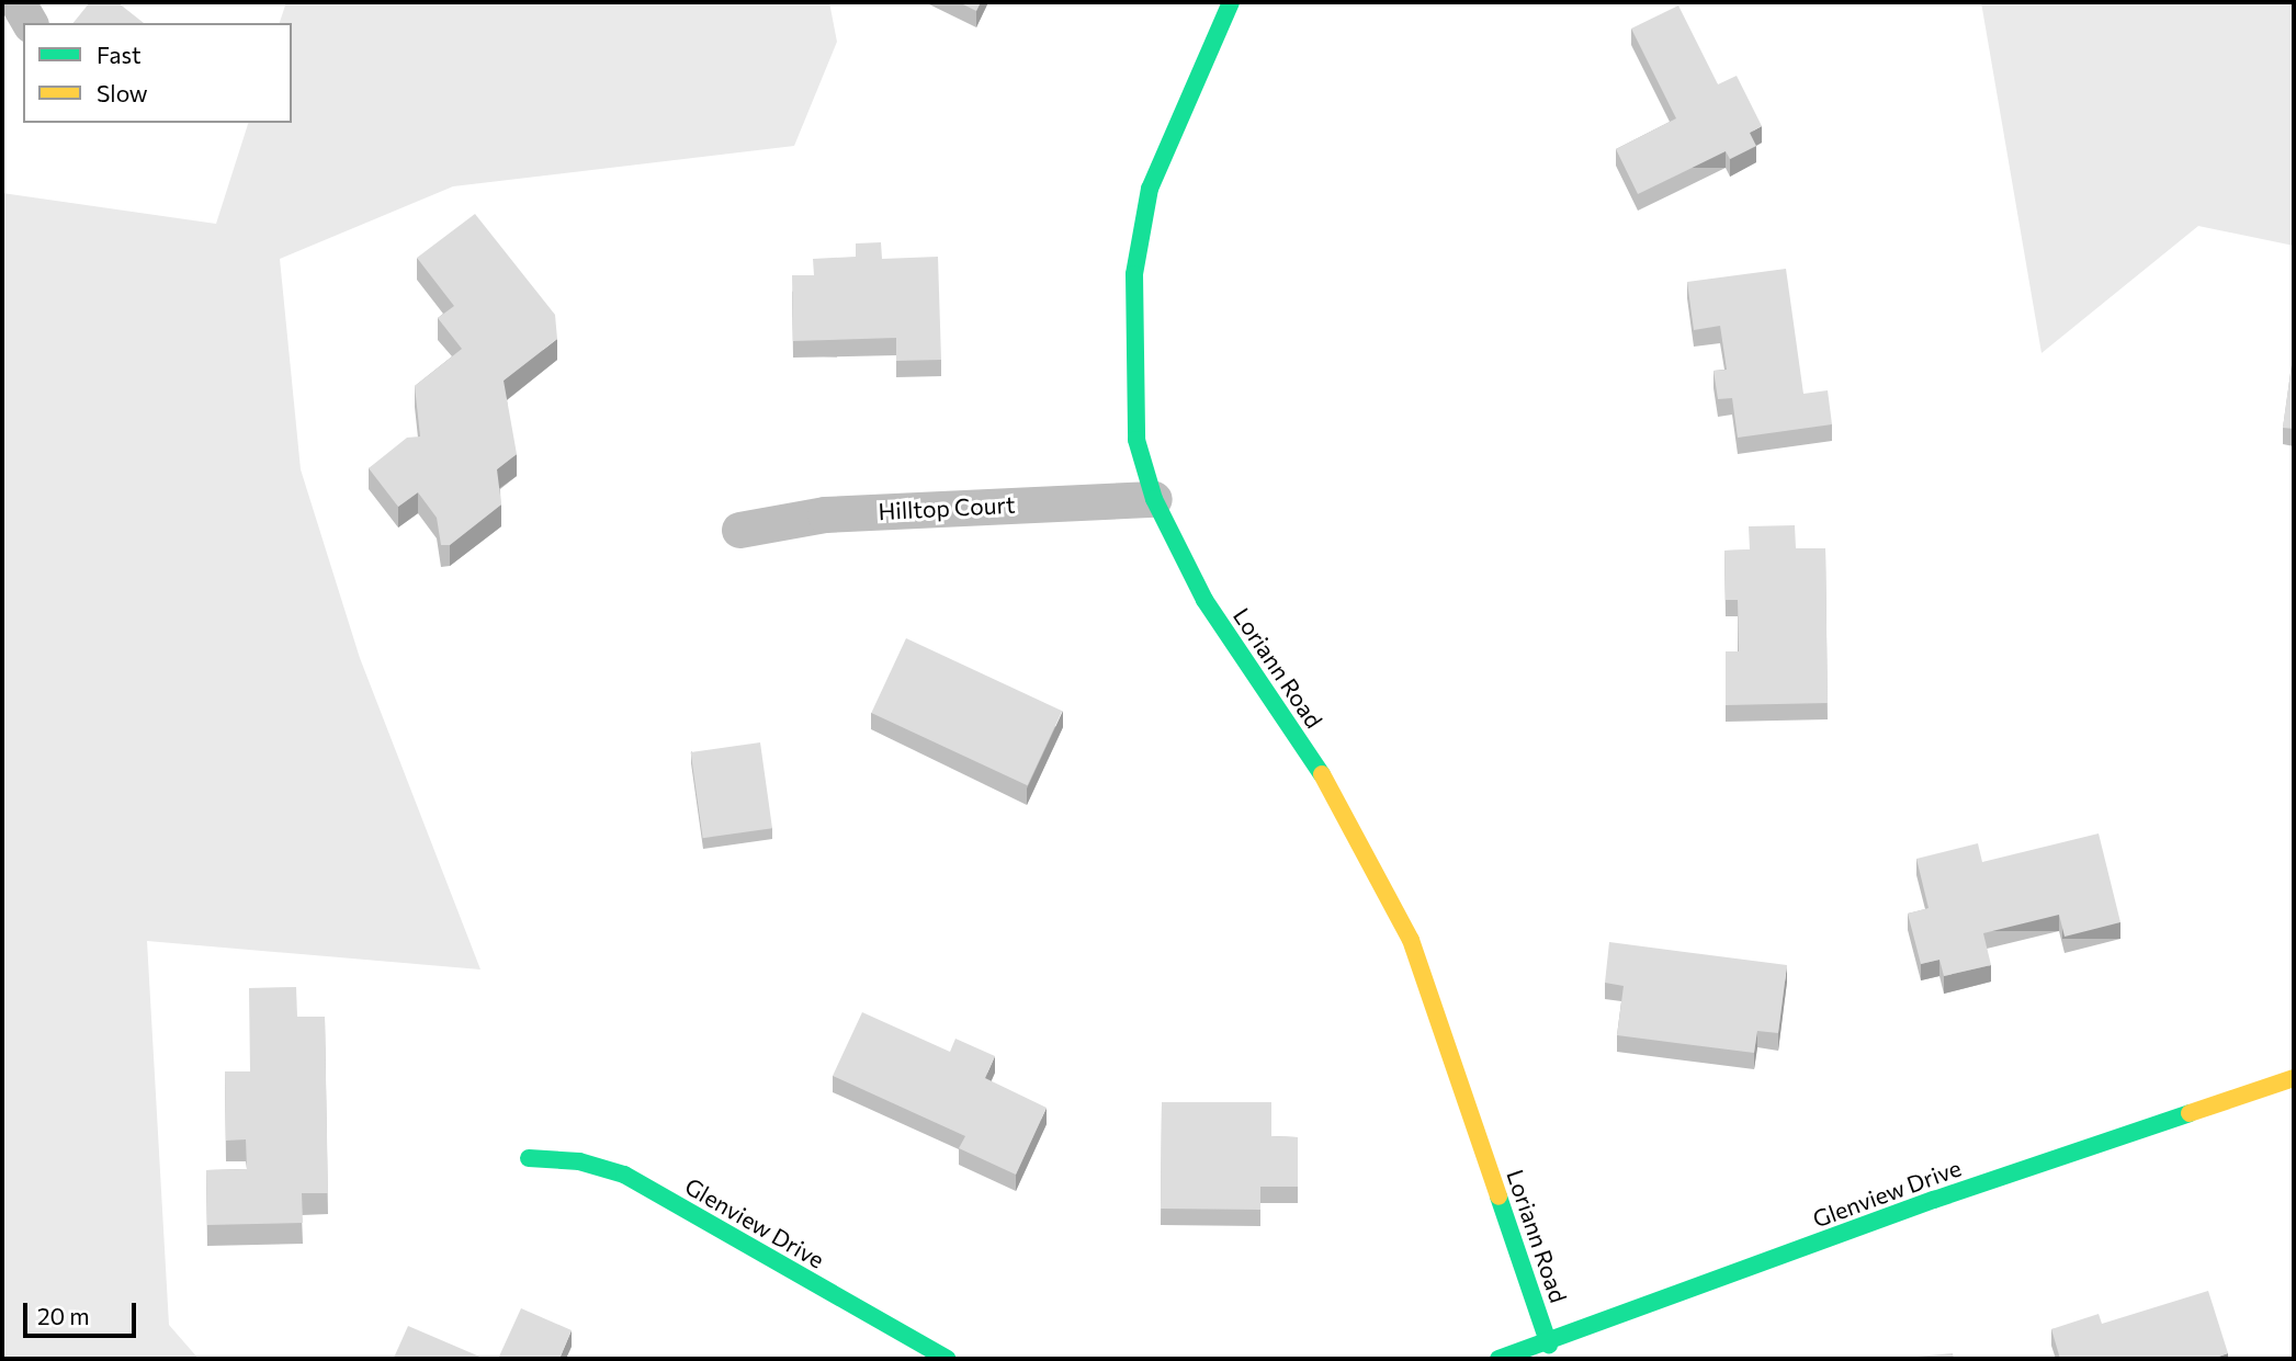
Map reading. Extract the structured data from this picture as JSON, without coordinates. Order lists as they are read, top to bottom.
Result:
{
  "streets": {
    "street": ["Hilltop Court", "Loriann Road", "Glenview Drive"]
  },
  "crossings": [
    ["Hilltop Court", "Loriann Road"],
    ["Loriann Road", "Glenview Drive"]
  ],
  "legend": ["Fast", "Slow"],
  "scale_bar": "20 m"
}
